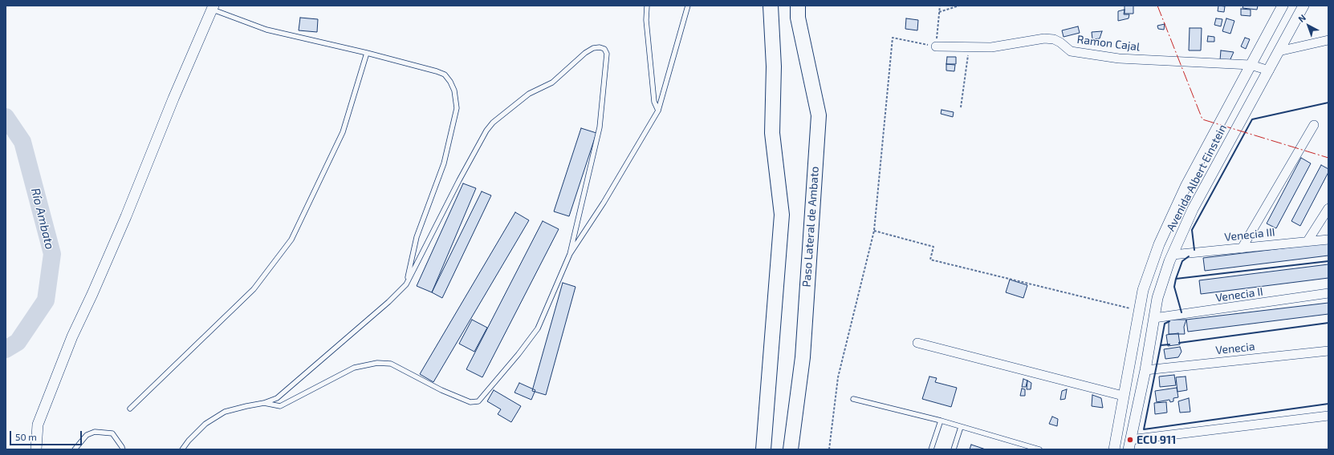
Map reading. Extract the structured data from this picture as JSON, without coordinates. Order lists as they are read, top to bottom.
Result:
{
  "streets": {
    "highway": ["Paso Lateral de Ambato"],
    "street": [
      "Ramon Cajal",
      "Avenida Albert Einstein",
      "Venecia III",
      "Venecia II",
      "Venecia"
    ]
  },
  "crossings": [
    ["Ramon Cajal", "Avenida Albert Einstein"],
    ["Avenida Albert Einstein", "Venecia III"],
    ["Avenida Albert Einstein", "Venecia II"],
    ["Avenida Albert Einstein", "Venecia"]
  ],
  "water": ["Río Ambato"],
  "places": ["ECU 911"],
  "scale_bar": "50 m",
  "north": "top left"
}
